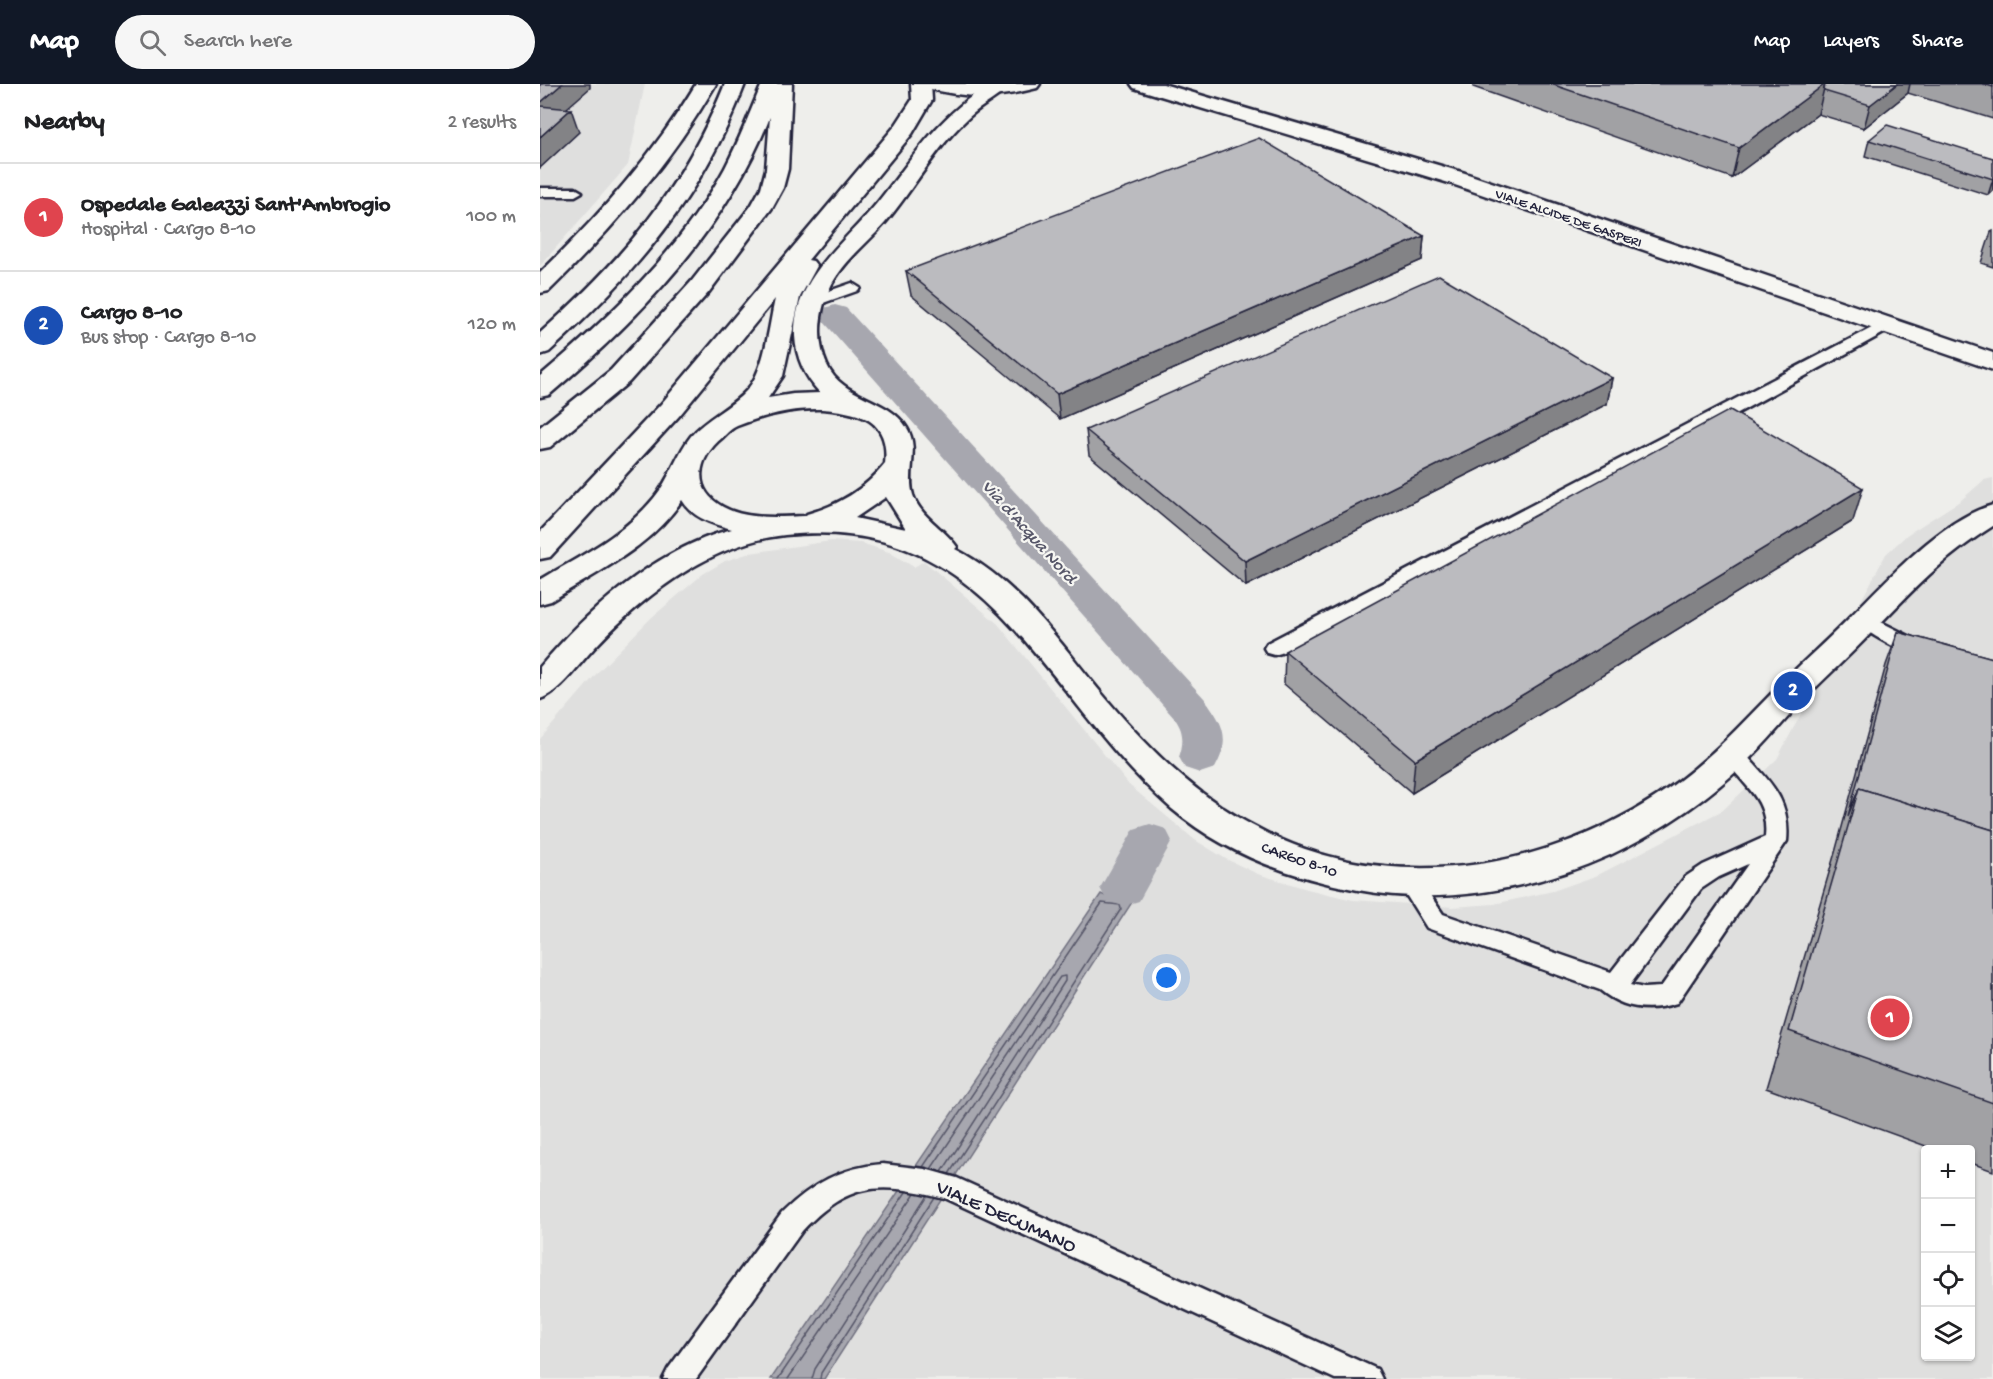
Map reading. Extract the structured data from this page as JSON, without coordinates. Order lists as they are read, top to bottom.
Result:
{
  "streets": {
    "main road": ["VIALE ALCIDE DE GASPERI", "CARGO 8-10"],
    "lane": ["VIALE DECUMANO"]
  },
  "water": ["Via d'Acqua Nord"],
  "page": {
    "header": "Map",
    "search": "Search here",
    "nav": ["Map", "Layers", "Share"],
    "heading": ["Nearby", "2 results"],
    "list": [
      {
        "mark": "1",
        "name": "Ospedale Galeazzi Sant'Ambrogio",
        "note": "Hospital · Cargo 8-10",
        "value": "100 m"
      },
      {
        "mark": "2",
        "name": "Cargo 8-10",
        "note": "Bus stop · Cargo 8-10",
        "value": "120 m"
      }
    ],
    "pins": ["2", "1"],
    "map_buttons": ["+", "−"]
  }
}
